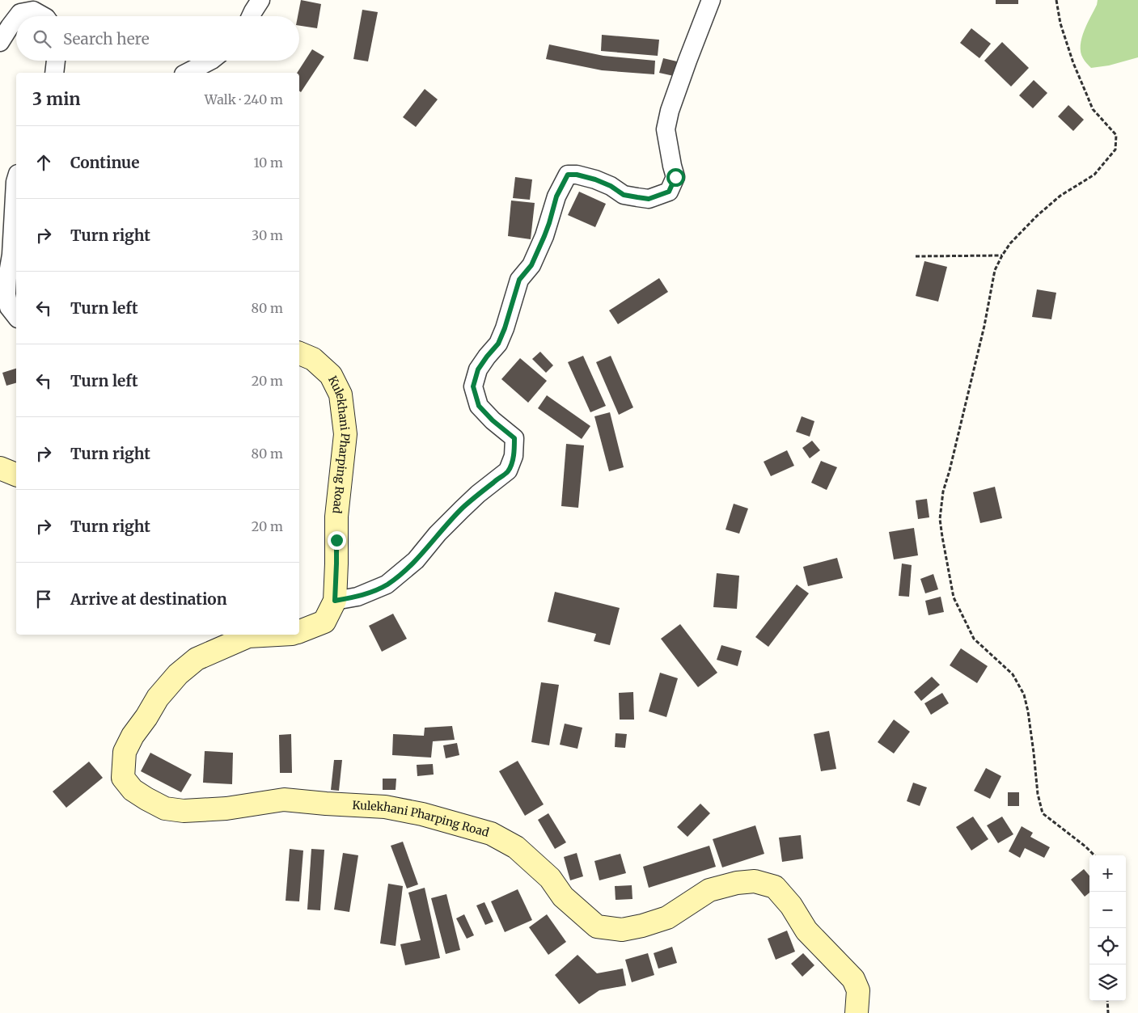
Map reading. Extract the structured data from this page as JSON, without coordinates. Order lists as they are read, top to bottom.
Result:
{
  "streets": {
    "main road": ["Kulekhani Pharping Road"]
  },
  "page": {
    "search": "Search here",
    "heading": ["3 min", "Walk · 240 m"],
    "list": [
      ["Continue", "10 m"],
      ["Turn right", "30 m"],
      ["Turn left", "80 m"],
      ["Turn left", "20 m"],
      ["Turn right", "80 m"],
      ["Turn right", "20 m"],
      "Arrive at destination"
    ],
    "map_buttons": ["+", "−"]
  }
}
